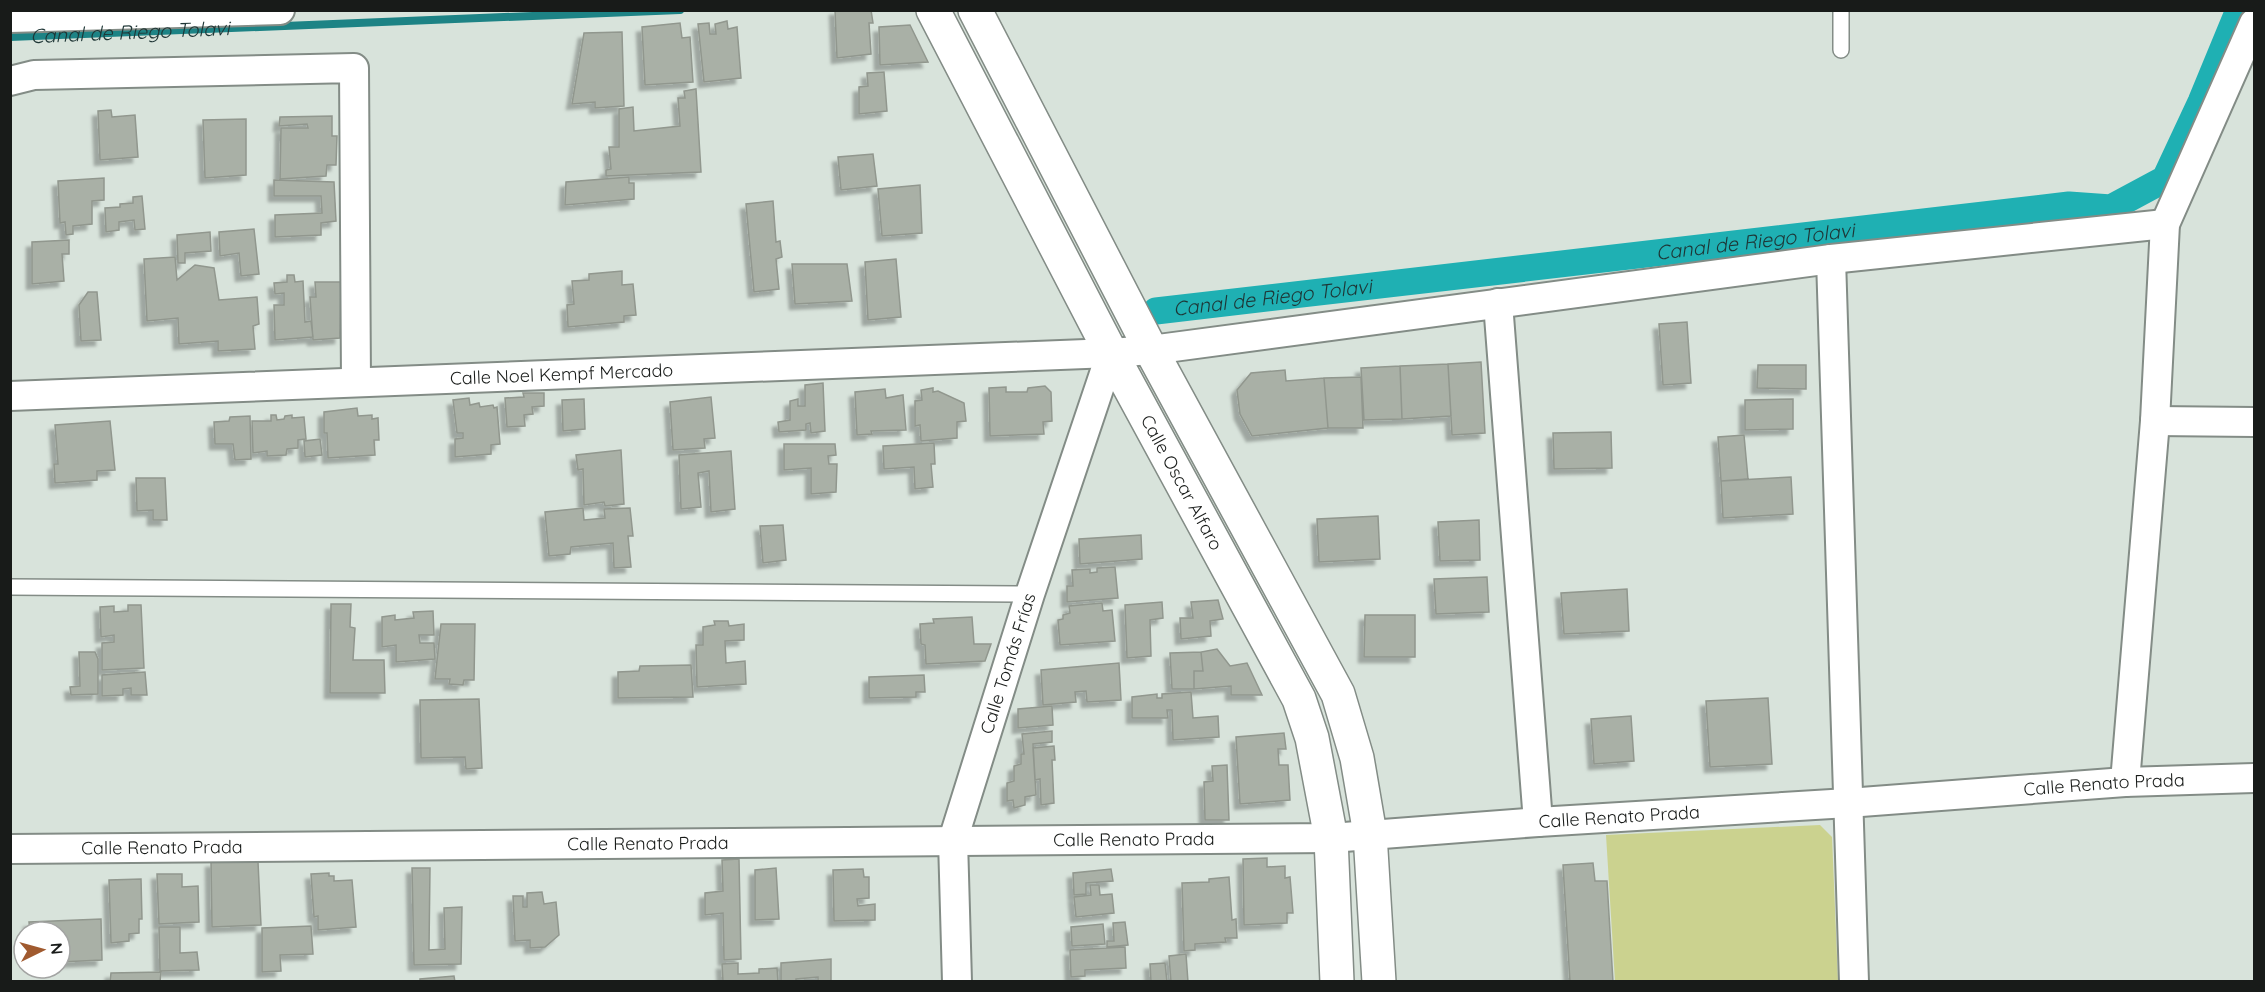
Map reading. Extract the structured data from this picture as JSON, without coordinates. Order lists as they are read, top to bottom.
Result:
{
  "streets": {
    "main road": ["Calle Oscar Alfaro"],
    "street": ["Calle Noel Kempf Mercado", "Calle Tomás Frías", "Calle Renato Prada"]
  },
  "crossings": [
    ["Calle Noel Kempf Mercado", "Calle Oscar Alfaro"],
    ["Calle Noel Kempf Mercado", "Calle Tomás Frías"],
    ["Calle Oscar Alfaro", "Calle Tomás Frías"],
    ["Calle Oscar Alfaro", "Calle Renato Prada"],
    ["Calle Tomás Frías", "Calle Renato Prada"]
  ],
  "water": ["Canal de Riego Tolavi"],
  "north": "right"
}
